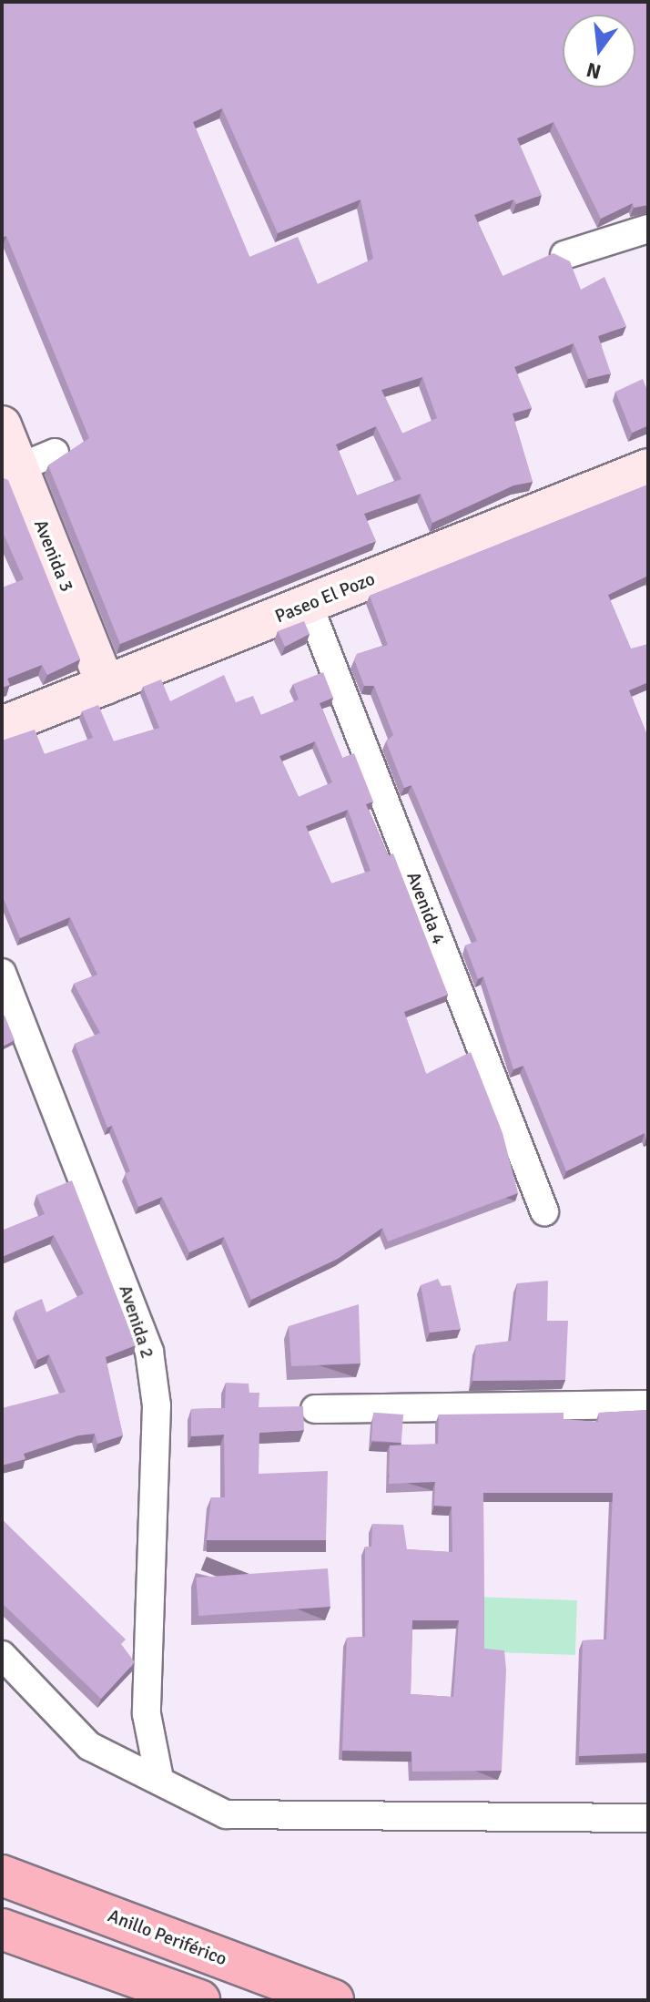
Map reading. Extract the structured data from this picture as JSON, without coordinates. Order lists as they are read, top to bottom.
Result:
{
  "streets": {
    "highway": ["Anillo Periférico"],
    "street": [
      "Avenida 3",
      "Paseo El Pozo",
      "Avenida 4",
      "Avenida 2"
    ]
  },
  "crossings": [
    ["Avenida 3", "Paseo El Pozo"],
    ["Paseo El Pozo", "Avenida 4"]
  ],
  "north": "bottom"
}
